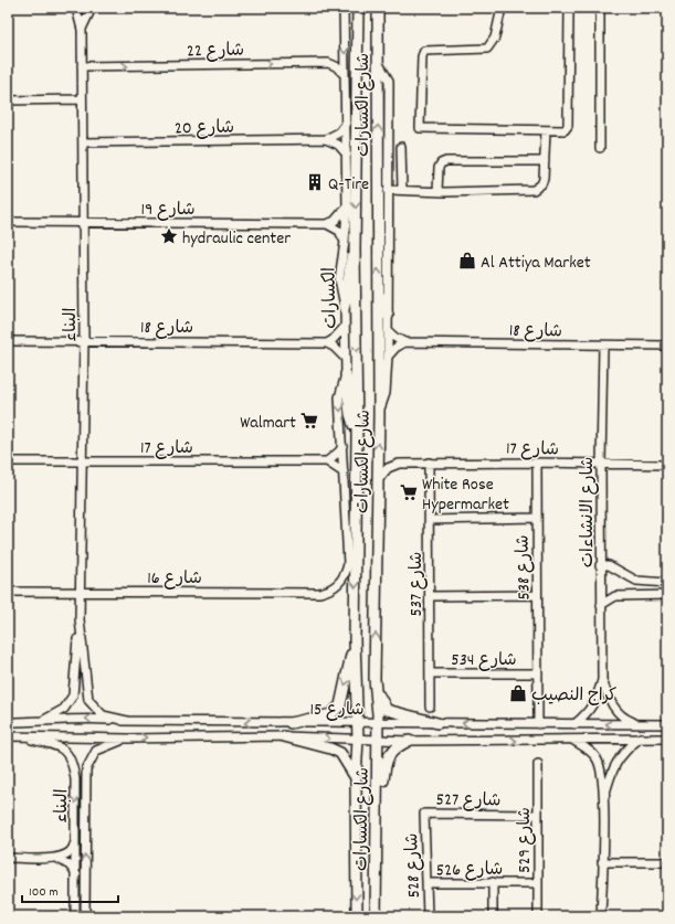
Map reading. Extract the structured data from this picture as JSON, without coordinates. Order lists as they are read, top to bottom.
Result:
{
  "streets": {
    "street": [
      "شارع 22",
      "شارع الكسارات",
      "شارع 20",
      "شارع 19",
      "الكسارات",
      "البناء",
      "شارع 18",
      "شارع 17",
      "شارع الانشاءات",
      "شارع 538",
      "شارع 16",
      "شارع 537",
      "شارع 534",
      "شارع 15",
      "شارع 527",
      "شارع 529",
      "شارع 528",
      "شارع 526"
    ]
  },
  "crossings": [
    ["شارع 22", "الكسارات"],
    ["شارع 22", "البناء"],
    ["شارع الكسارات", "شارع 17"],
    ["شارع الكسارات", "شارع 15"],
    ["شارع 20", "البناء"],
    ["شارع 19", "البناء"],
    ["الكسارات", "شارع 16"],
    ["البناء", "شارع 18"],
    ["البناء", "شارع 17"],
    ["البناء", "شارع 16"],
    ["البناء", "شارع 15"],
    ["شارع 18", "شارع الانشاءات"],
    ["شارع 17", "شارع الانشاءات"],
    ["شارع 17", "شارع 538"],
    ["شارع 17", "شارع 537"],
    ["شارع الانشاءات", "شارع 15"],
    ["شارع 538", "شارع 534"],
    ["شارع 537", "شارع 534"],
    ["شارع 527", "شارع 529"],
    ["شارع 527", "شارع 528"],
    ["شارع 529", "شارع 526"],
    ["شارع 528", "شارع 526"]
  ],
  "one_way": ["شارع 22"],
  "places": {
    "building": ["Q-Tire"],
    "place": ["hydraulic center"],
    "shop": ["Al Attiya Market", "كراج النصيب"],
    "supermarket": ["Walmart", "White Rose Hypermarket"]
  },
  "scale_bar": "100 m"
}
